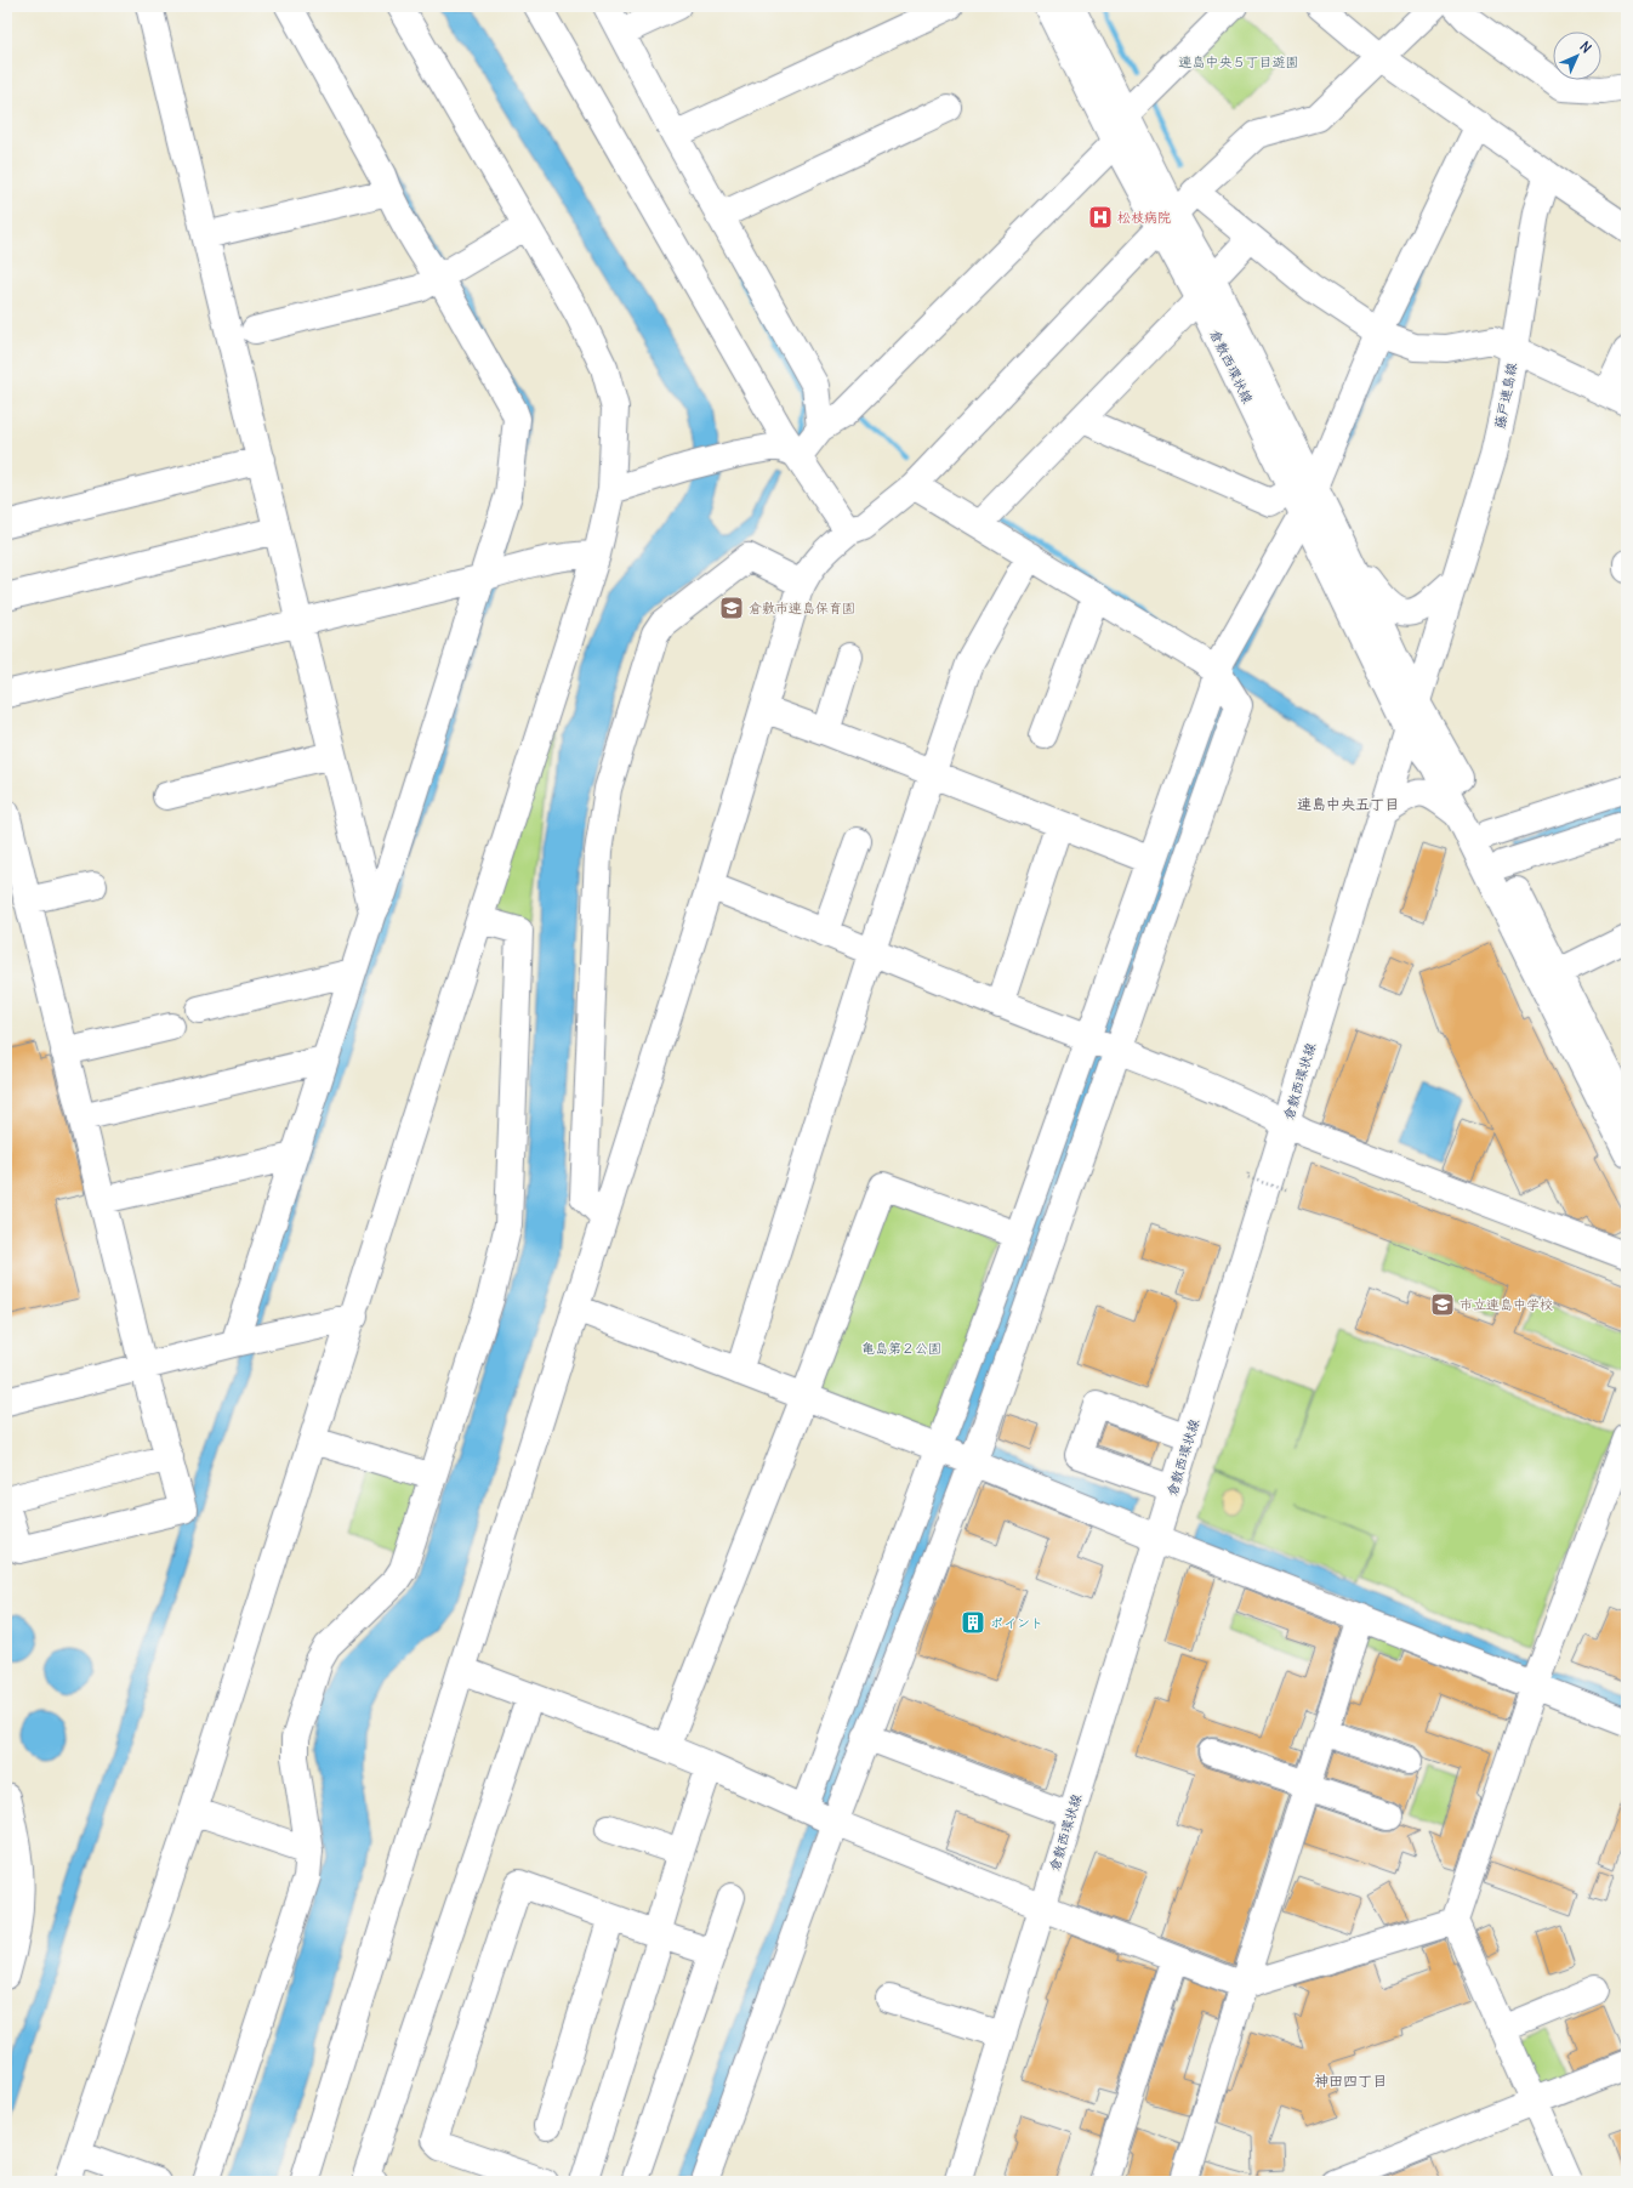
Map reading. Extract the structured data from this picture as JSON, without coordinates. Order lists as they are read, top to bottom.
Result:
{
  "streets": {
    "street": ["倉敷西環状線", "藤戸連島線"]
  },
  "crossings": [
    ["倉敷西環状線", "藤戸連島線"]
  ],
  "districts": ["連島中央五丁目", "神田四丁目"],
  "parks": ["連島中央５丁目遊園", "亀島第２公園"],
  "places": {
    "hospital": ["松枝病院"],
    "school or university": ["倉敷市連島保育園", "市立連島中学校"],
    "building": ["ポイント"]
  },
  "north": "top right"
}
